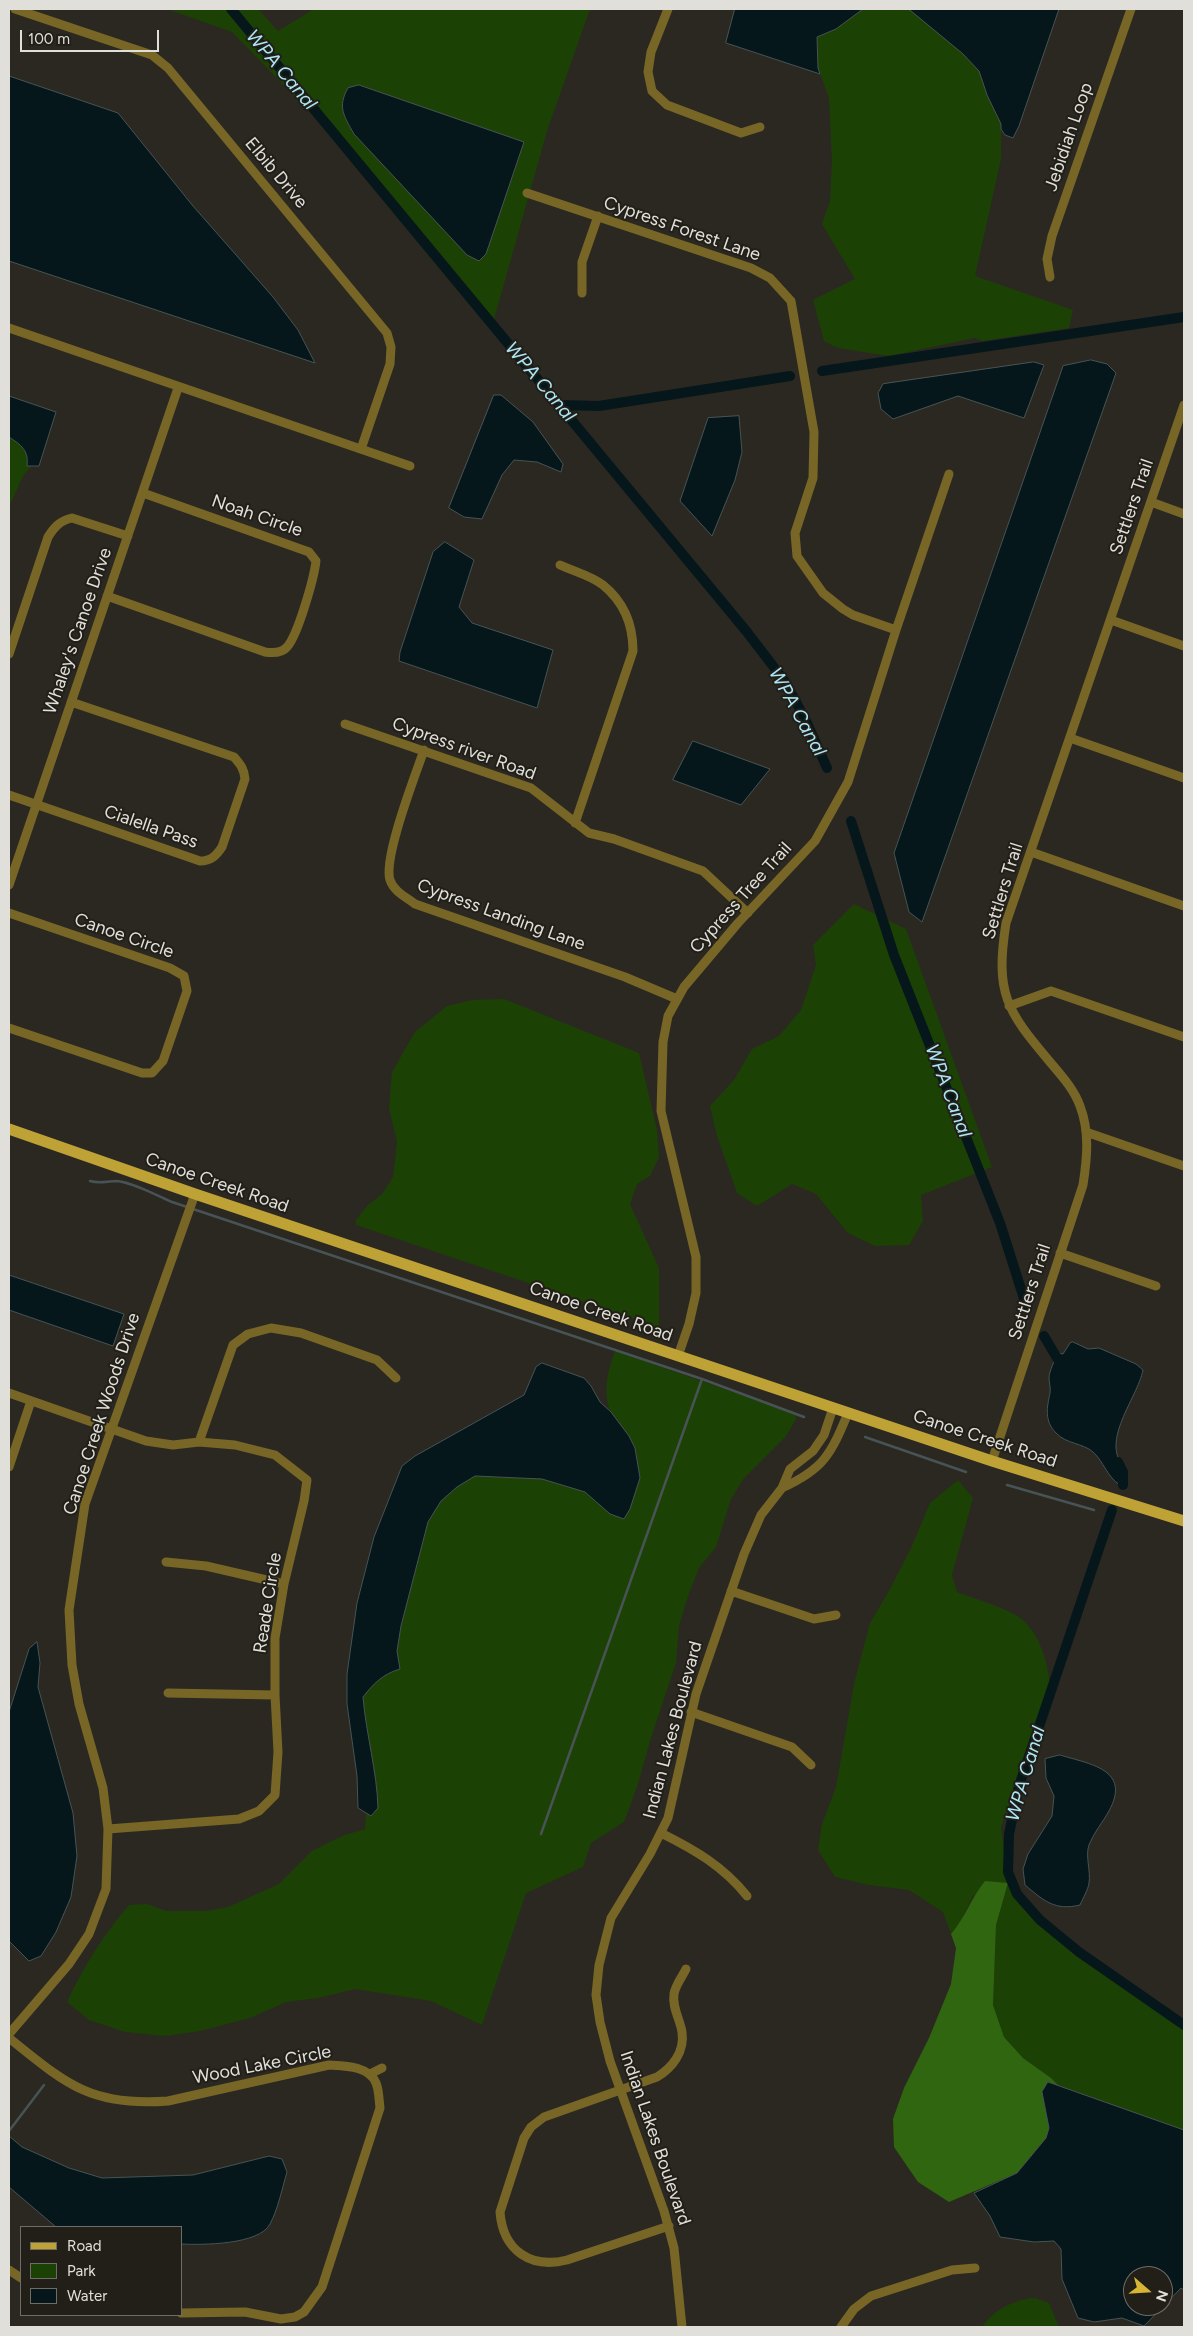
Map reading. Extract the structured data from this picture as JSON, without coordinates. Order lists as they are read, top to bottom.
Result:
{
  "streets": {
    "main road": ["Canoe Creek Road"],
    "street": [
      "Jebidiah Loop",
      "Elbib Drive",
      "Cypress Forest Lane",
      "Settlers Trail",
      "Noah Circle",
      "Whaley's Canoe Drive",
      "Cypress river Road",
      "Cialella Pass",
      "Cypress Tree Trail",
      "Cypress Landing Lane",
      "Canoe Circle",
      "Canoe Creek Woods Drive",
      "Reade Circle",
      "Indian Lakes Boulevard",
      "Wood Lake Circle"
    ]
  },
  "crossings": [
    ["Cypress Forest Lane", "Cypress Tree Trail"],
    ["Settlers Trail", "Canoe Creek Road"],
    ["Noah Circle", "Whaley's Canoe Drive"],
    ["Whaley's Canoe Drive", "Cialella Pass"],
    ["Cypress river Road", "Cypress Tree Trail"],
    ["Cypress river Road", "Cypress Landing Lane"],
    ["Cypress Tree Trail", "Cypress Landing Lane"],
    ["Cypress Tree Trail", "Canoe Creek Road"],
    ["Canoe Creek Road", "Canoe Creek Woods Drive"],
    ["Canoe Creek Road", "Indian Lakes Boulevard"],
    ["Canoe Creek Woods Drive", "Reade Circle"]
  ],
  "water": ["WPA Canal"],
  "legend": ["Road", "Park", "Water"],
  "scale_bar": "100 m",
  "north": "right"
}
